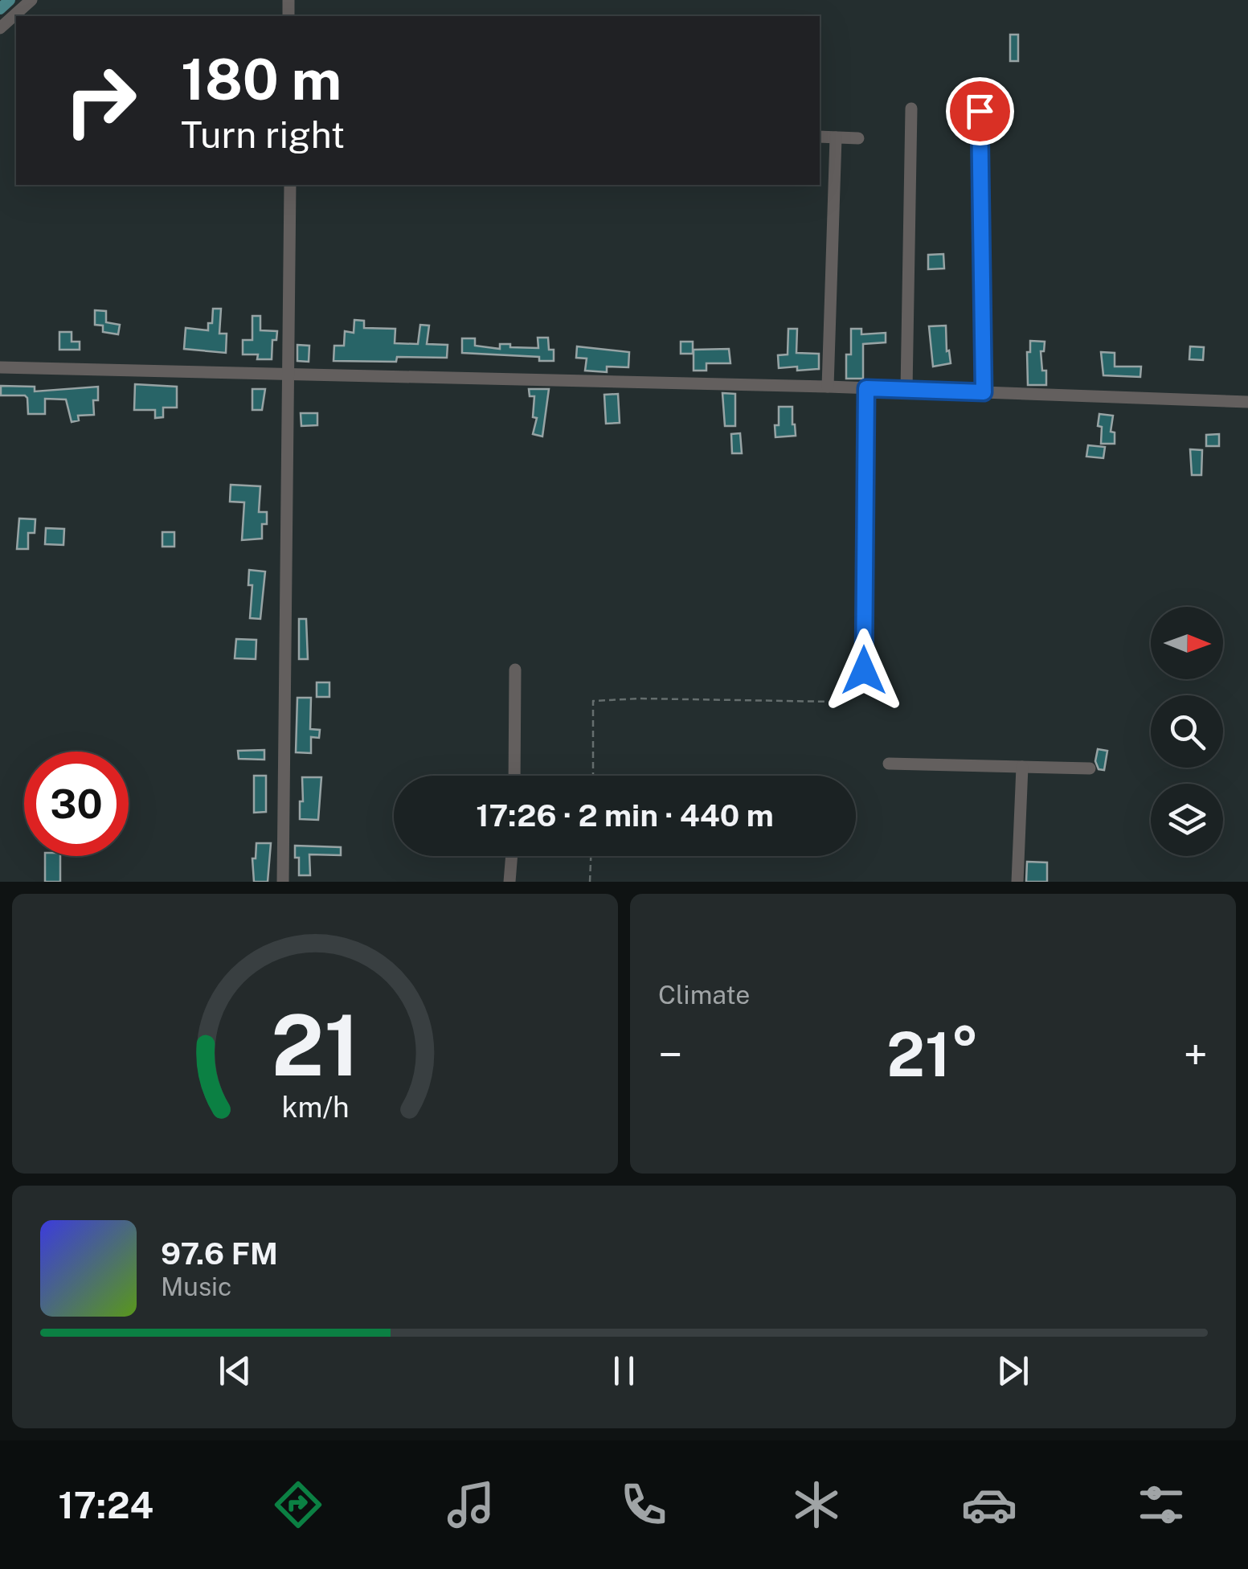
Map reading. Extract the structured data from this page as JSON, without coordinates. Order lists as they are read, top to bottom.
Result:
{
  "north": "right",
  "page": {
    "turn": ["180 m", "Turn right"],
    "limit": "30",
    "trip": "17:26 · 2 min · 440 m",
    "tile": "Climate",
    "heat": ["−", "21°", "+"],
    "song": ["97.6 FM", "Music"],
    "tabs": "17:24",
    "gauge": ["21", "km/h"]
  }
}
